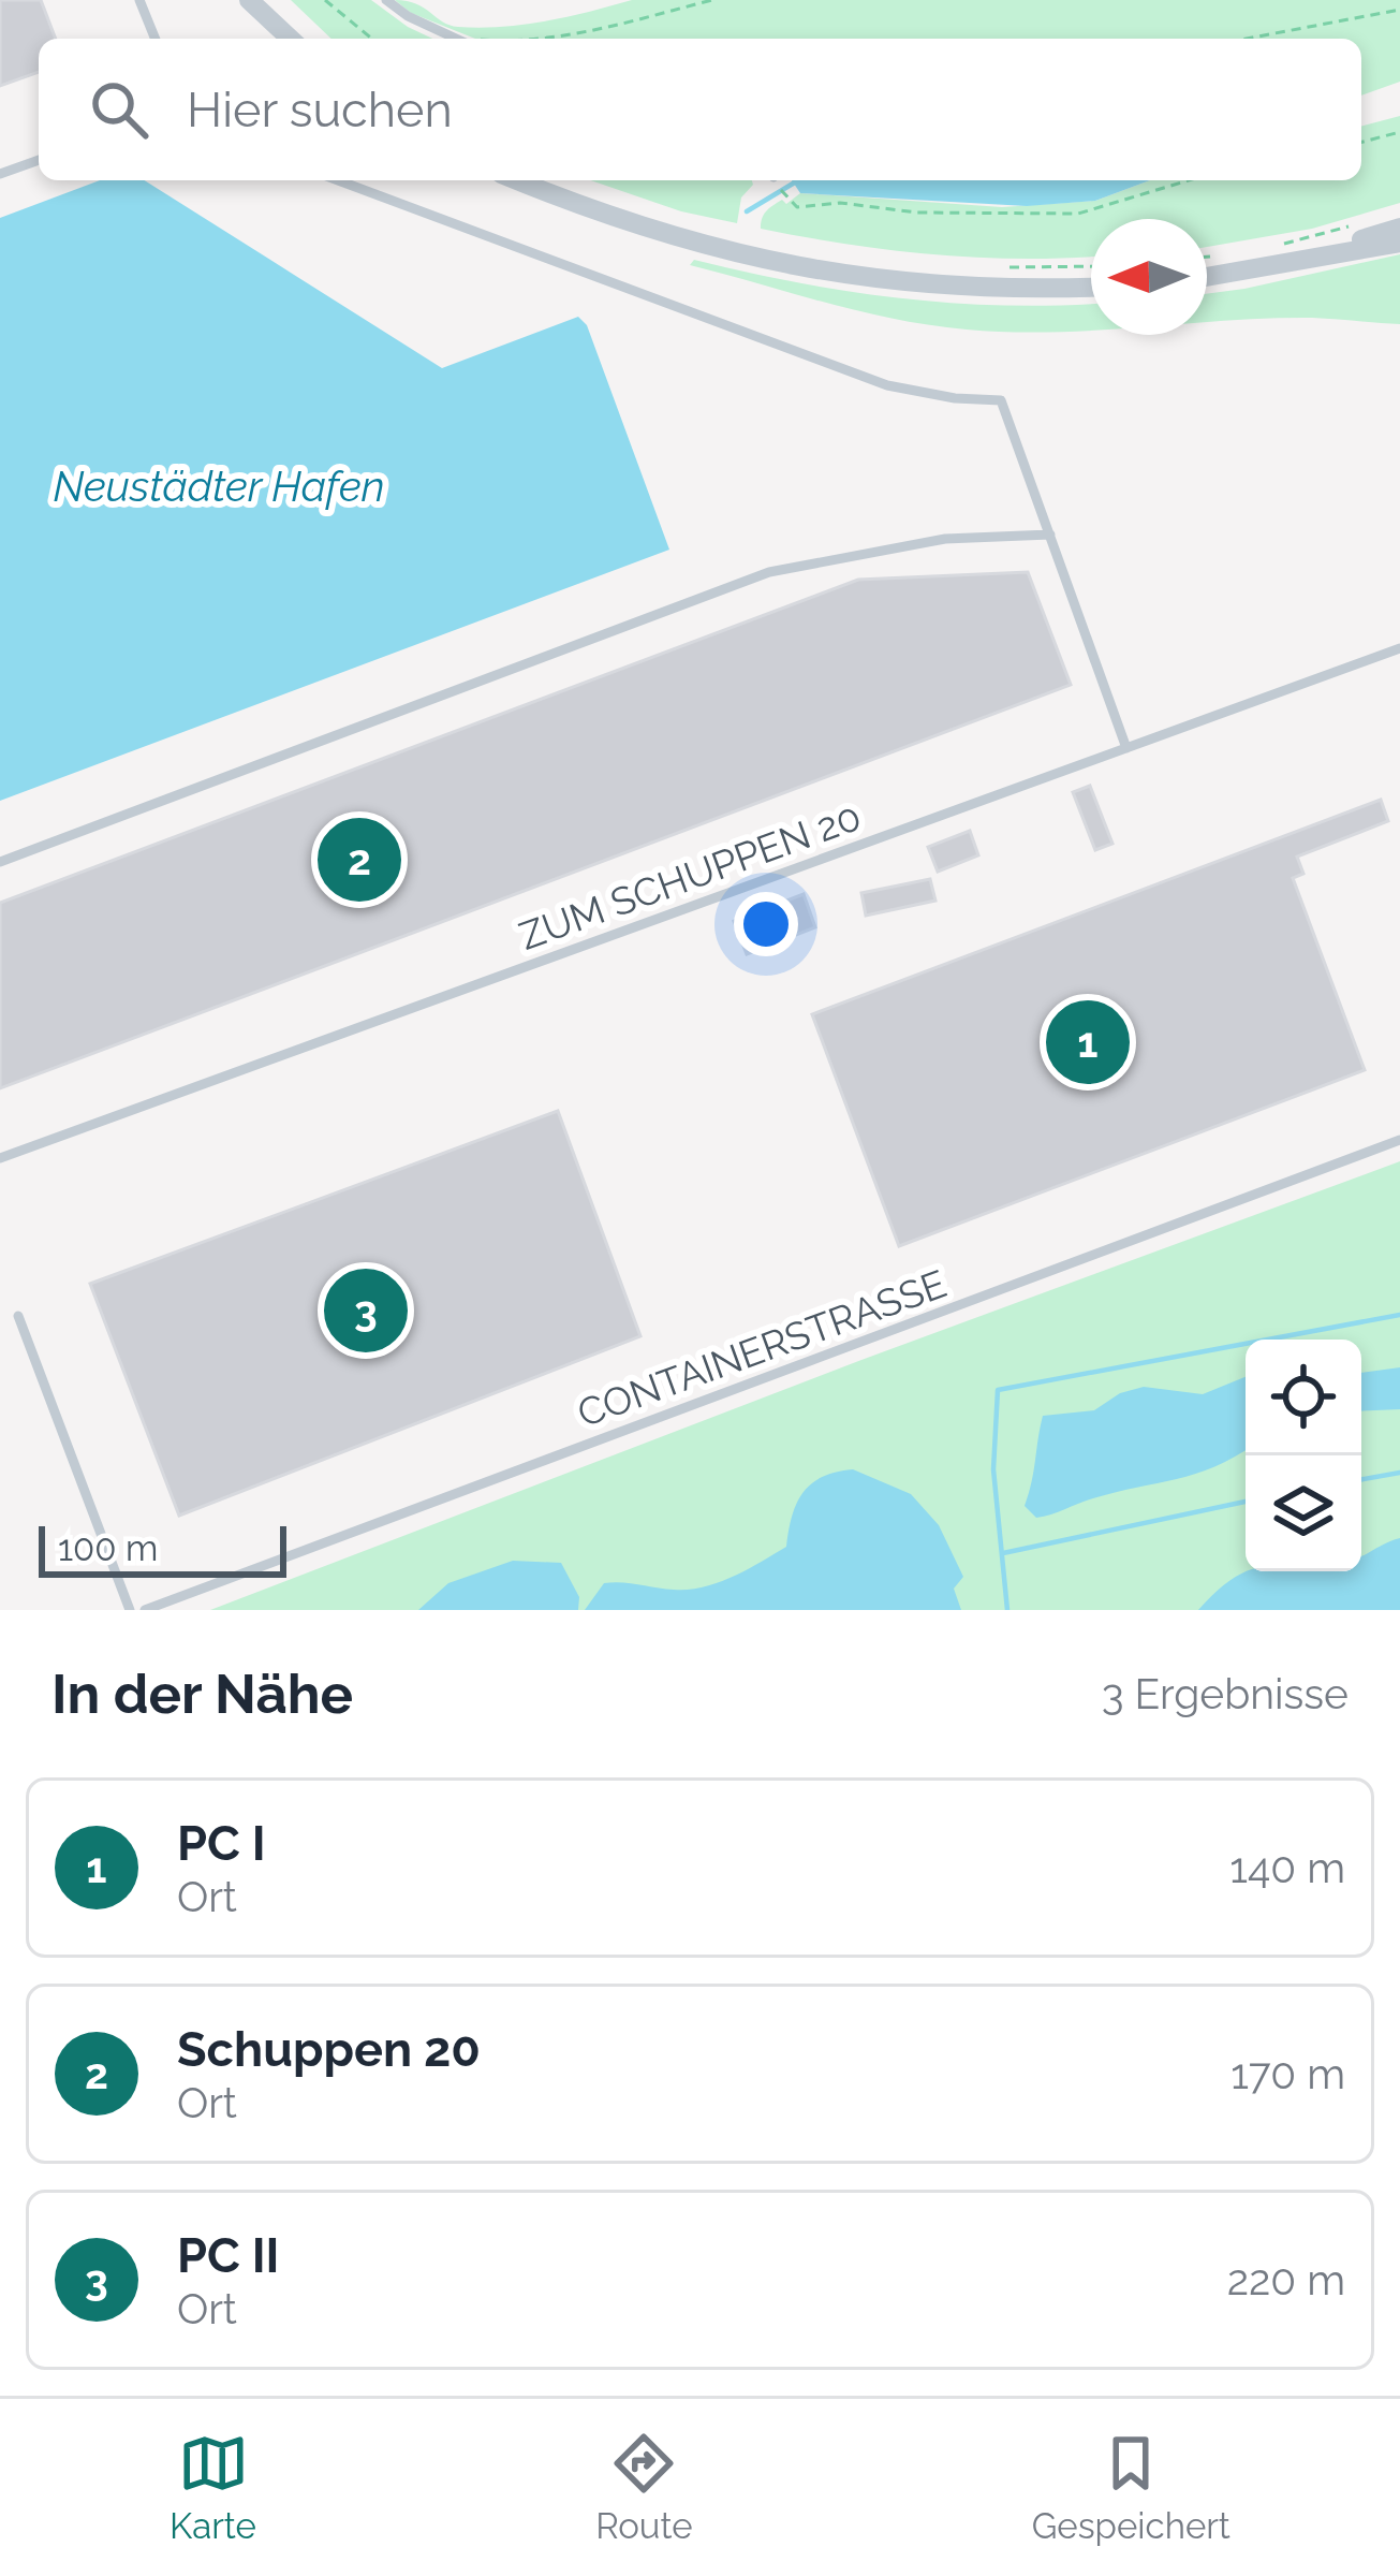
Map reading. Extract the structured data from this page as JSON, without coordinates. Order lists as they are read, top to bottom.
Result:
{
  "streets": {
    "lane": ["ZUM SCHUPPEN 20", "CONTAINERSTRASSE"]
  },
  "water": ["Neustädter Hafen"],
  "scale_bar": "100 m",
  "north": "left",
  "page": {
    "search": "Hier suchen",
    "pins": ["2", "1", "3"],
    "scale": "100 m",
    "heading": ["In der Nähe", "3 Ergebnisse"],
    "list": [
      {
        "mark": "1",
        "name": "PC I",
        "note": "Ort",
        "value": "140 m"
      },
      {
        "mark": "2",
        "name": "Schuppen 20",
        "note": "Ort",
        "value": "170 m"
      },
      {
        "mark": "3",
        "name": "PC II",
        "note": "Ort",
        "value": "220 m"
      }
    ],
    "nav": ["Karte", "Route", "Gespeichert"]
  }
}
